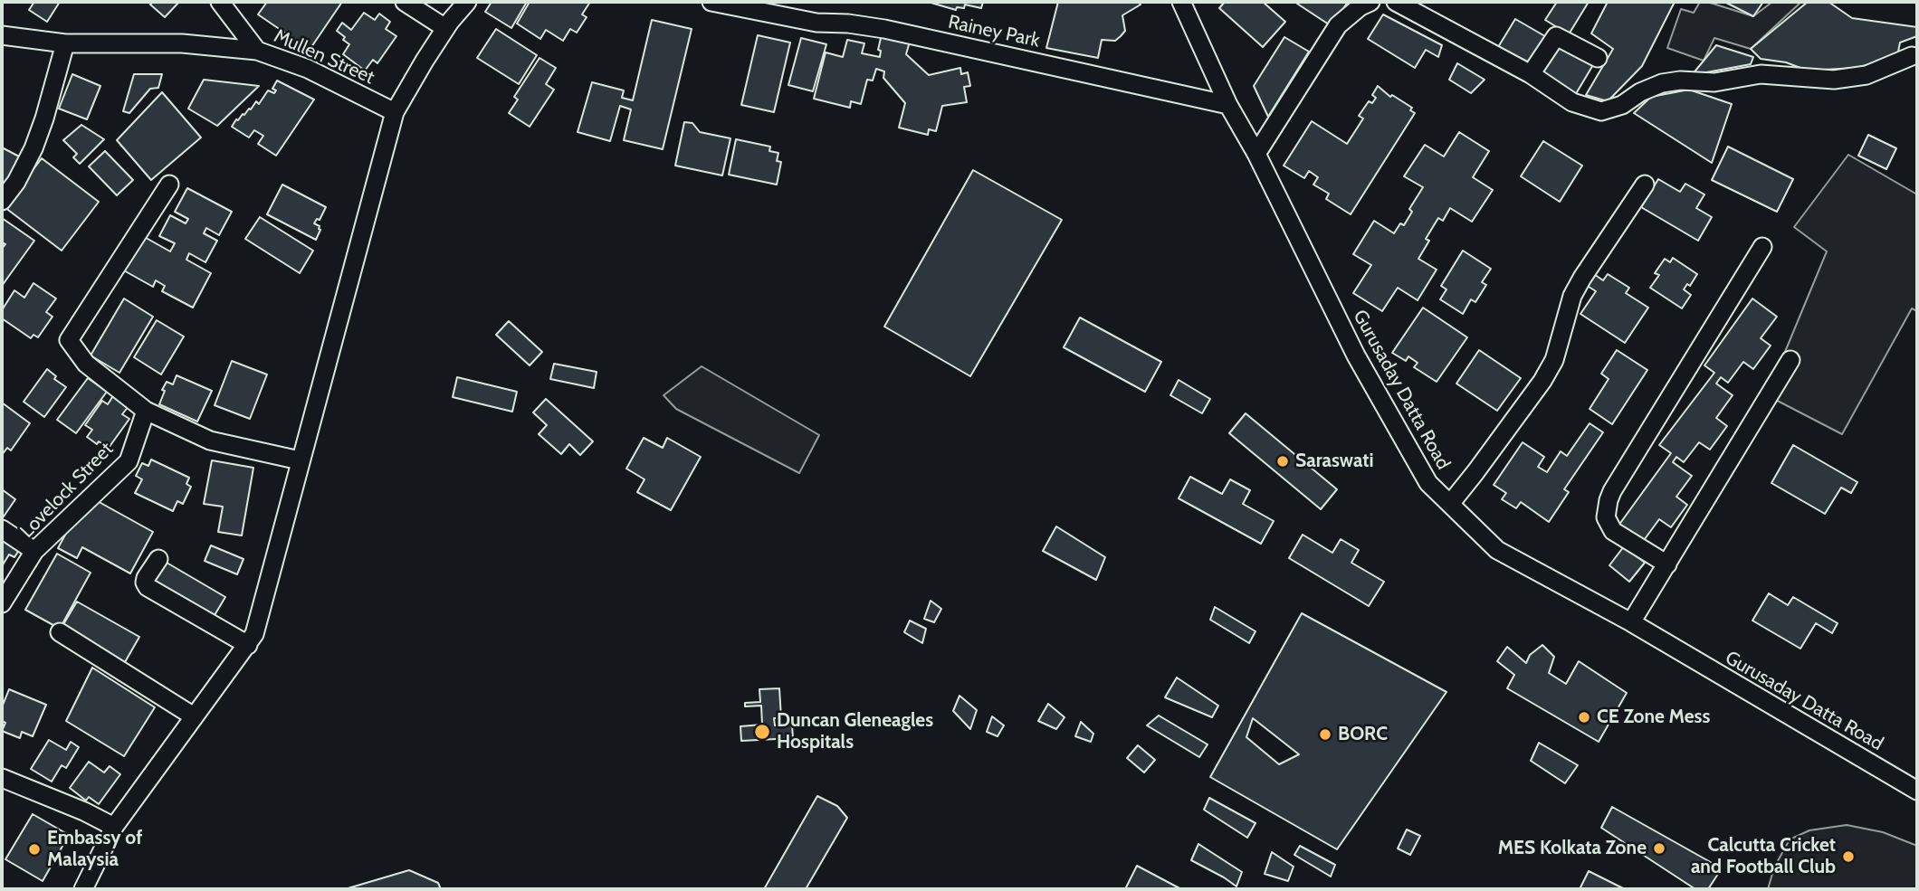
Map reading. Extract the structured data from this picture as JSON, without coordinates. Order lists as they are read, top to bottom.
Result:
{
  "streets": {
    "street": [
      "Rainey Park",
      "Mullen Street",
      "Gurusaday Datta Road",
      "Lovelock Street"
    ]
  },
  "crossings": [
    ["Rainey Park", "Gurusaday Datta Road"]
  ],
  "places": [
    "Saraswati",
    "CE Zone Mess",
    "Duncan Gleneagles Hospitals",
    "BORC",
    "MES Kolkata Zone",
    "Embassy of Malaysia",
    "Calcutta Cricket and Football Club"
  ]
}
